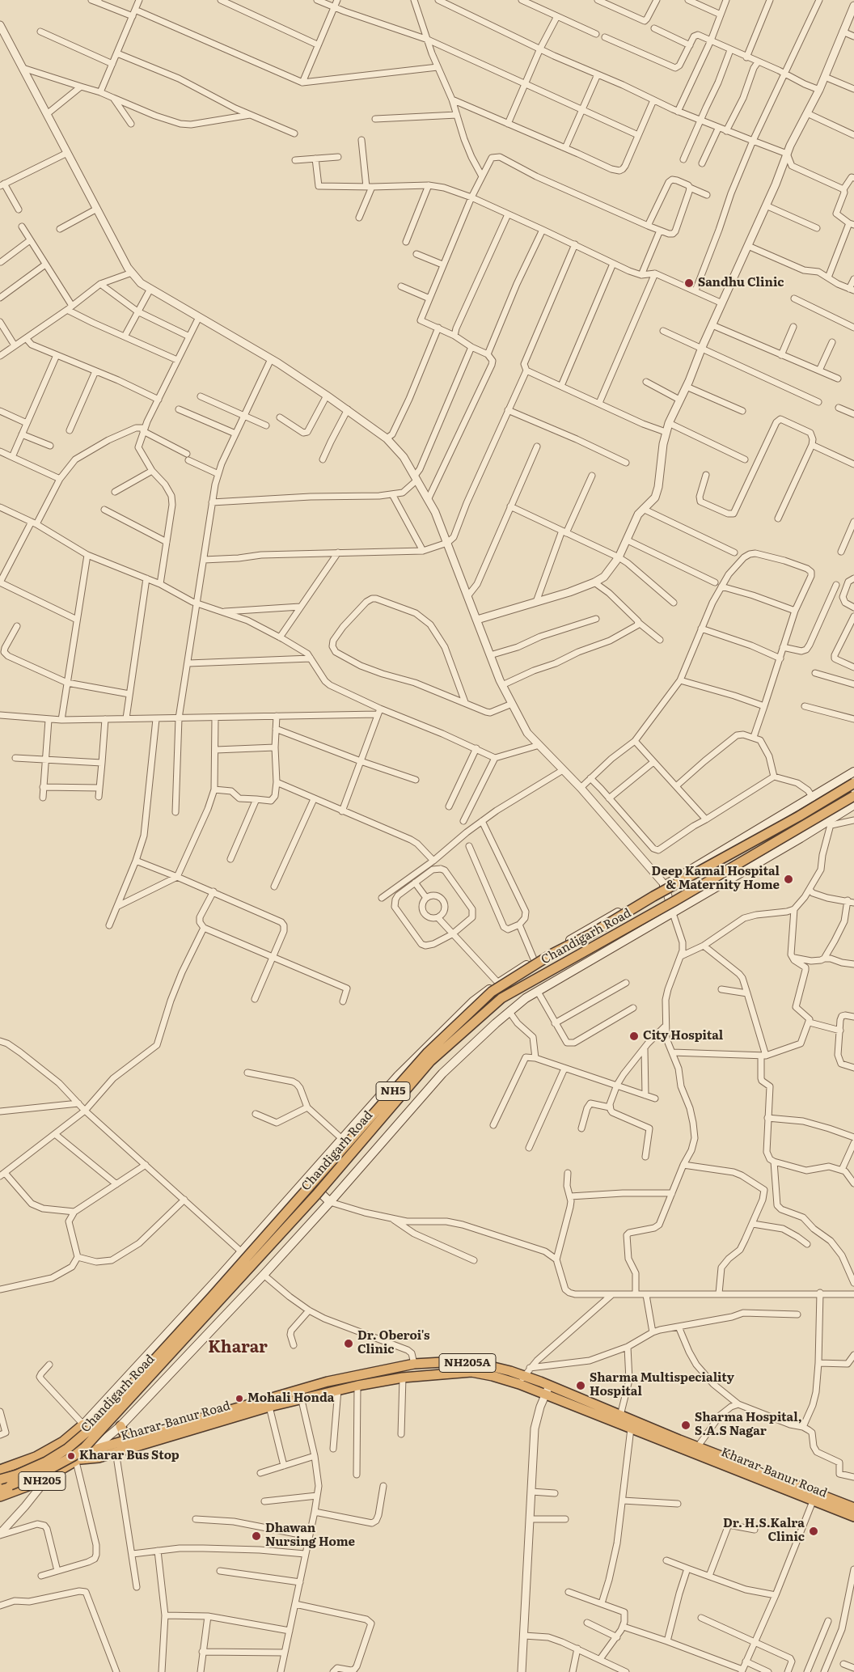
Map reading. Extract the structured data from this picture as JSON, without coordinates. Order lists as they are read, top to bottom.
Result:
{
  "streets": {
    "highway": [
      "Chandigarh Road",
      "NH5",
      "NH205A",
      "Kharar-Banur Road",
      "NH205"
    ]
  },
  "crossings": [
    ["NH205A", "Kharar-Banur Road"],
    ["Kharar-Banur Road", "NH205"]
  ],
  "districts": ["Kharar"],
  "places": [
    "Sandhu Clinic",
    "Deep Kamal Hospital & Maternity Home",
    "City Hospital",
    "Dr. Oberoi's Clinic",
    "Sharma Multispeciality Hospital",
    "Mohali Honda",
    "Sharma Hospital, S.A.S Nagar",
    "Kharar Bus Stop",
    "Dr. H.S.Kalra Clinic",
    "Dhawan Nursing Home"
  ]
}
